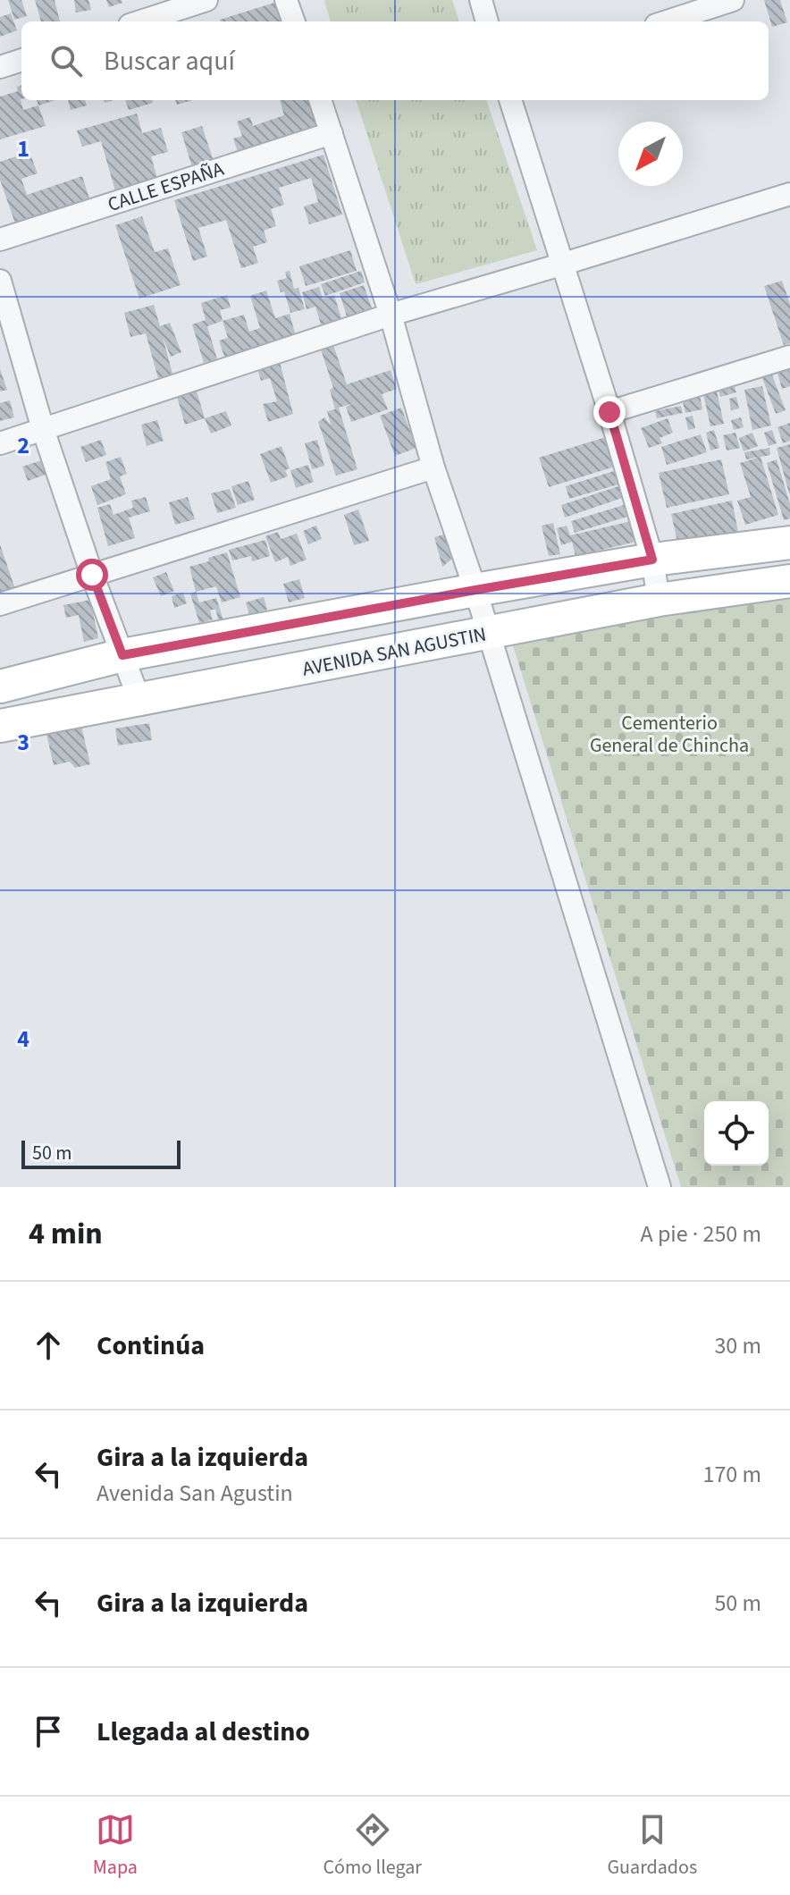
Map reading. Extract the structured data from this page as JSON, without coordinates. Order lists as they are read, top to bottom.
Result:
{
  "streets": {
    "street": ["CALLE ESPAÑA", "AVENIDA SAN AGUSTIN"]
  },
  "parks": ["Cementerio General de Chincha"],
  "scale_bar": "50 m",
  "north": "bottom left",
  "page": {
    "search": "Buscar aquí",
    "scale": "50 m",
    "heading": ["4 min", "A pie · 250 m"],
    "list": [
      ["Continúa", "30 m"],
      ["Gira a la izquierda", "Avenida San Agustin", "170 m"],
      ["Gira a la izquierda", "50 m"],
      "Llegada al destino"
    ],
    "nav": ["Mapa", "Cómo llegar", "Guardados"]
  },
  "grid": {
    "rows": [
      "1",
      "2",
      "3",
      "4"
    ]
  }
}
